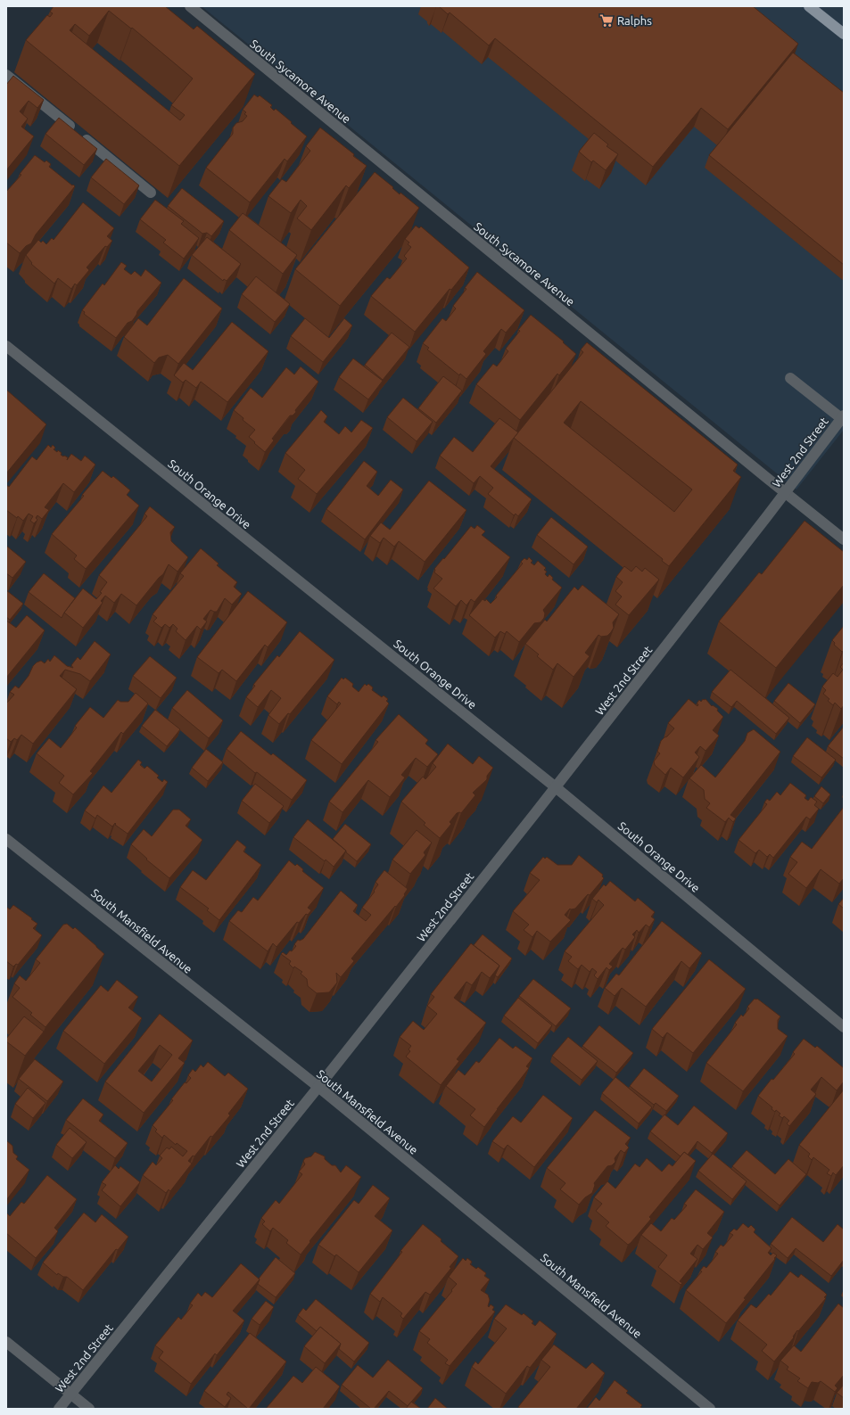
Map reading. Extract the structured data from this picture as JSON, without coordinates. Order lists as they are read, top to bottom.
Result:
{
  "streets": {
    "street": [
      "South Sycamore Avenue",
      "West 2nd Street",
      "South Orange Drive",
      "South Mansfield Avenue"
    ]
  },
  "crossings": [
    ["South Sycamore Avenue", "West 2nd Street"],
    ["West 2nd Street", "South Orange Drive"],
    ["West 2nd Street", "South Mansfield Avenue"]
  ],
  "places": {
    "supermarket": ["Ralphs"]
  }
}
